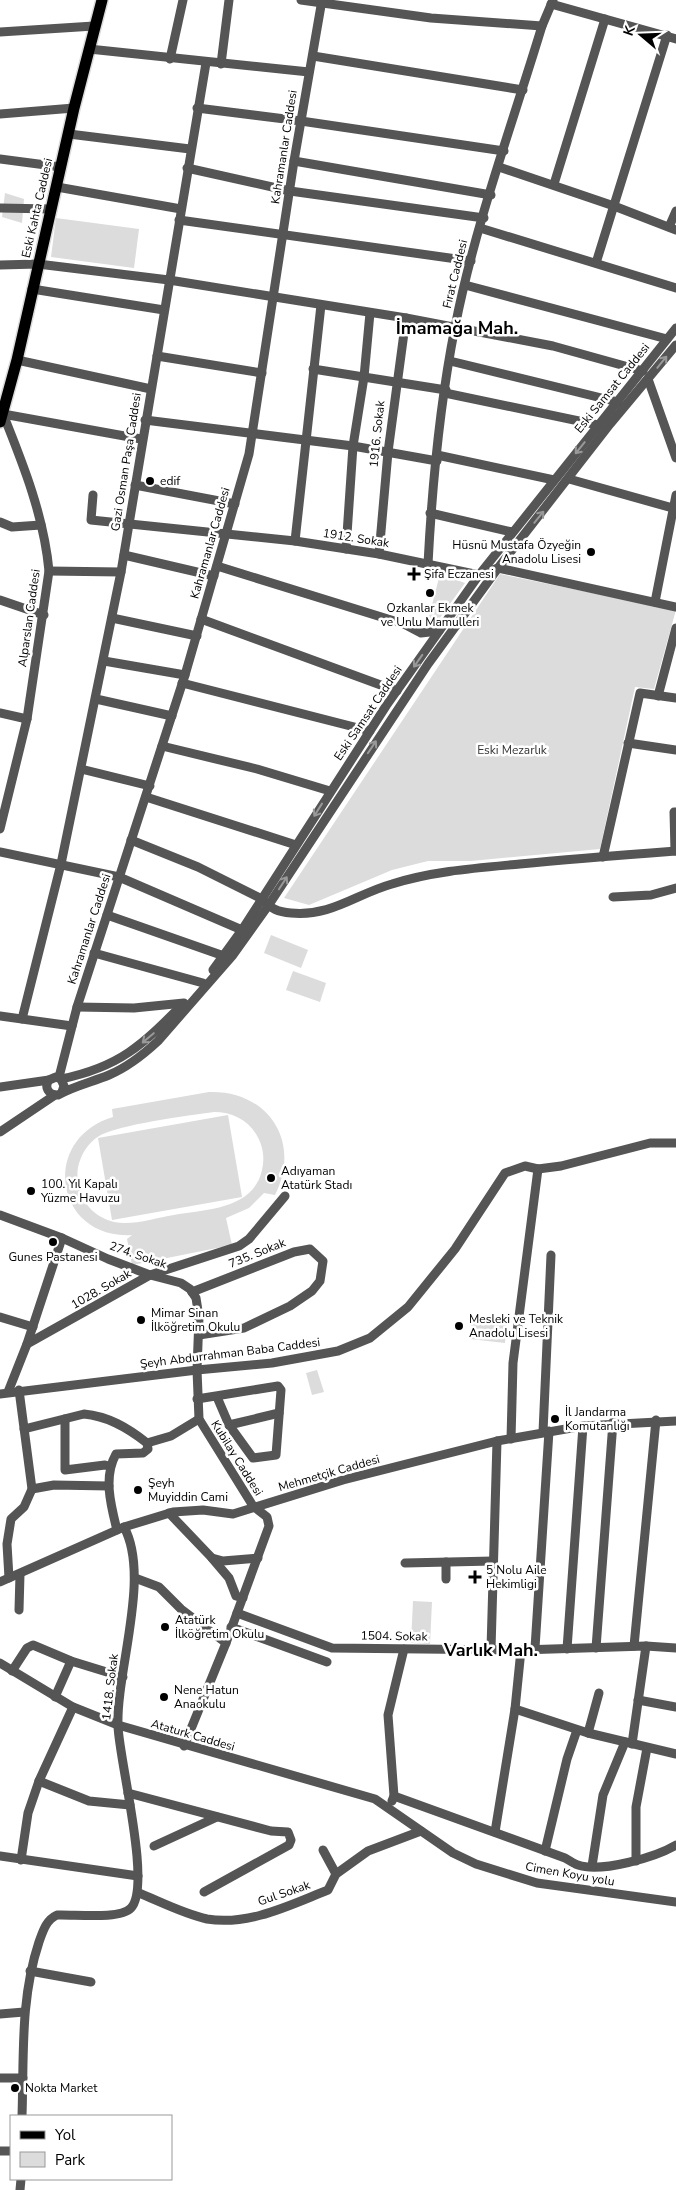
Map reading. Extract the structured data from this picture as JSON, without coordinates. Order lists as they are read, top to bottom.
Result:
{
  "streets": {
    "main road": ["Eski Kahta Caddesi"],
    "street": [
      "Kahramanlar Caddesi",
      "Fırat Caddesi",
      "Eski Samsat Caddesi",
      "1916. Sokak",
      "Gazi Osman Paşa Caddesi",
      "1912. Sokak",
      "Alparslan Caddesi",
      "735. Sokak",
      "274. Sokak",
      "1028. Sokak",
      "Şeyh Abdurrahman Baba Caddesi",
      "Kubilay Caddesi",
      "Mehmetçik Caddesi",
      "1504. Sokak",
      "1418. Sokak",
      "Ataturk Caddesi",
      "Cimen Koyu yolu",
      "Gul Sokak"
    ]
  },
  "crossings": [
    ["Kahramanlar Caddesi", "Eski Samsat Caddesi"],
    ["Kahramanlar Caddesi", "1912. Sokak"],
    ["Eski Kahta Caddesi", "Alparslan Caddesi"],
    ["Fırat Caddesi", "1912. Sokak"],
    ["Eski Samsat Caddesi", "1912. Sokak"],
    ["1916. Sokak", "1912. Sokak"],
    ["Gazi Osman Paşa Caddesi", "1912. Sokak"],
    ["735. Sokak", "274. Sokak"],
    ["274. Sokak", "1028. Sokak"],
    ["Şeyh Abdurrahman Baba Caddesi", "Kubilay Caddesi"],
    ["Kubilay Caddesi", "Mehmetçik Caddesi"],
    ["Kubilay Caddesi", "1504. Sokak"],
    ["Kubilay Caddesi", "Ataturk Caddesi"],
    ["Mehmetçik Caddesi", "1418. Sokak"],
    ["1418. Sokak", "Ataturk Caddesi"],
    ["1418. Sokak", "Gul Sokak"],
    ["Ataturk Caddesi", "Cimen Koyu yolu"],
    ["Cimen Koyu yolu", "Gul Sokak"]
  ],
  "districts": ["İmamağa Mah.", "Varlık Mah."],
  "parks": ["Eski Mezarlık"],
  "places": {
    "other": [
      "edif",
      "Hüsnü Mustafa Özyeğin Anadolu Lisesi",
      "Ozkanlar Ekmek ve Unlu Mamulleri",
      "Adıyaman Atatürk Stadı",
      "100. Yıl Kapalı Yüzme Havuzu",
      "Gunes Pastanesi",
      "Mimar Sinan İlköğretim Okulu",
      "Mesleki ve Teknik Anadolu Lisesi",
      "İl Jandarma Komutanlığı",
      "Şeyh Muyiddin Cami",
      "Atatürk İlköğretim Okulu",
      "Nene Hatun Anaokulu",
      "Nokta Market"
    ],
    "health": ["Şifa Eczanesi", "5 Nolu Aile Hekimligi"]
  },
  "legend": ["Yol", "Park"],
  "north": "left"
}
